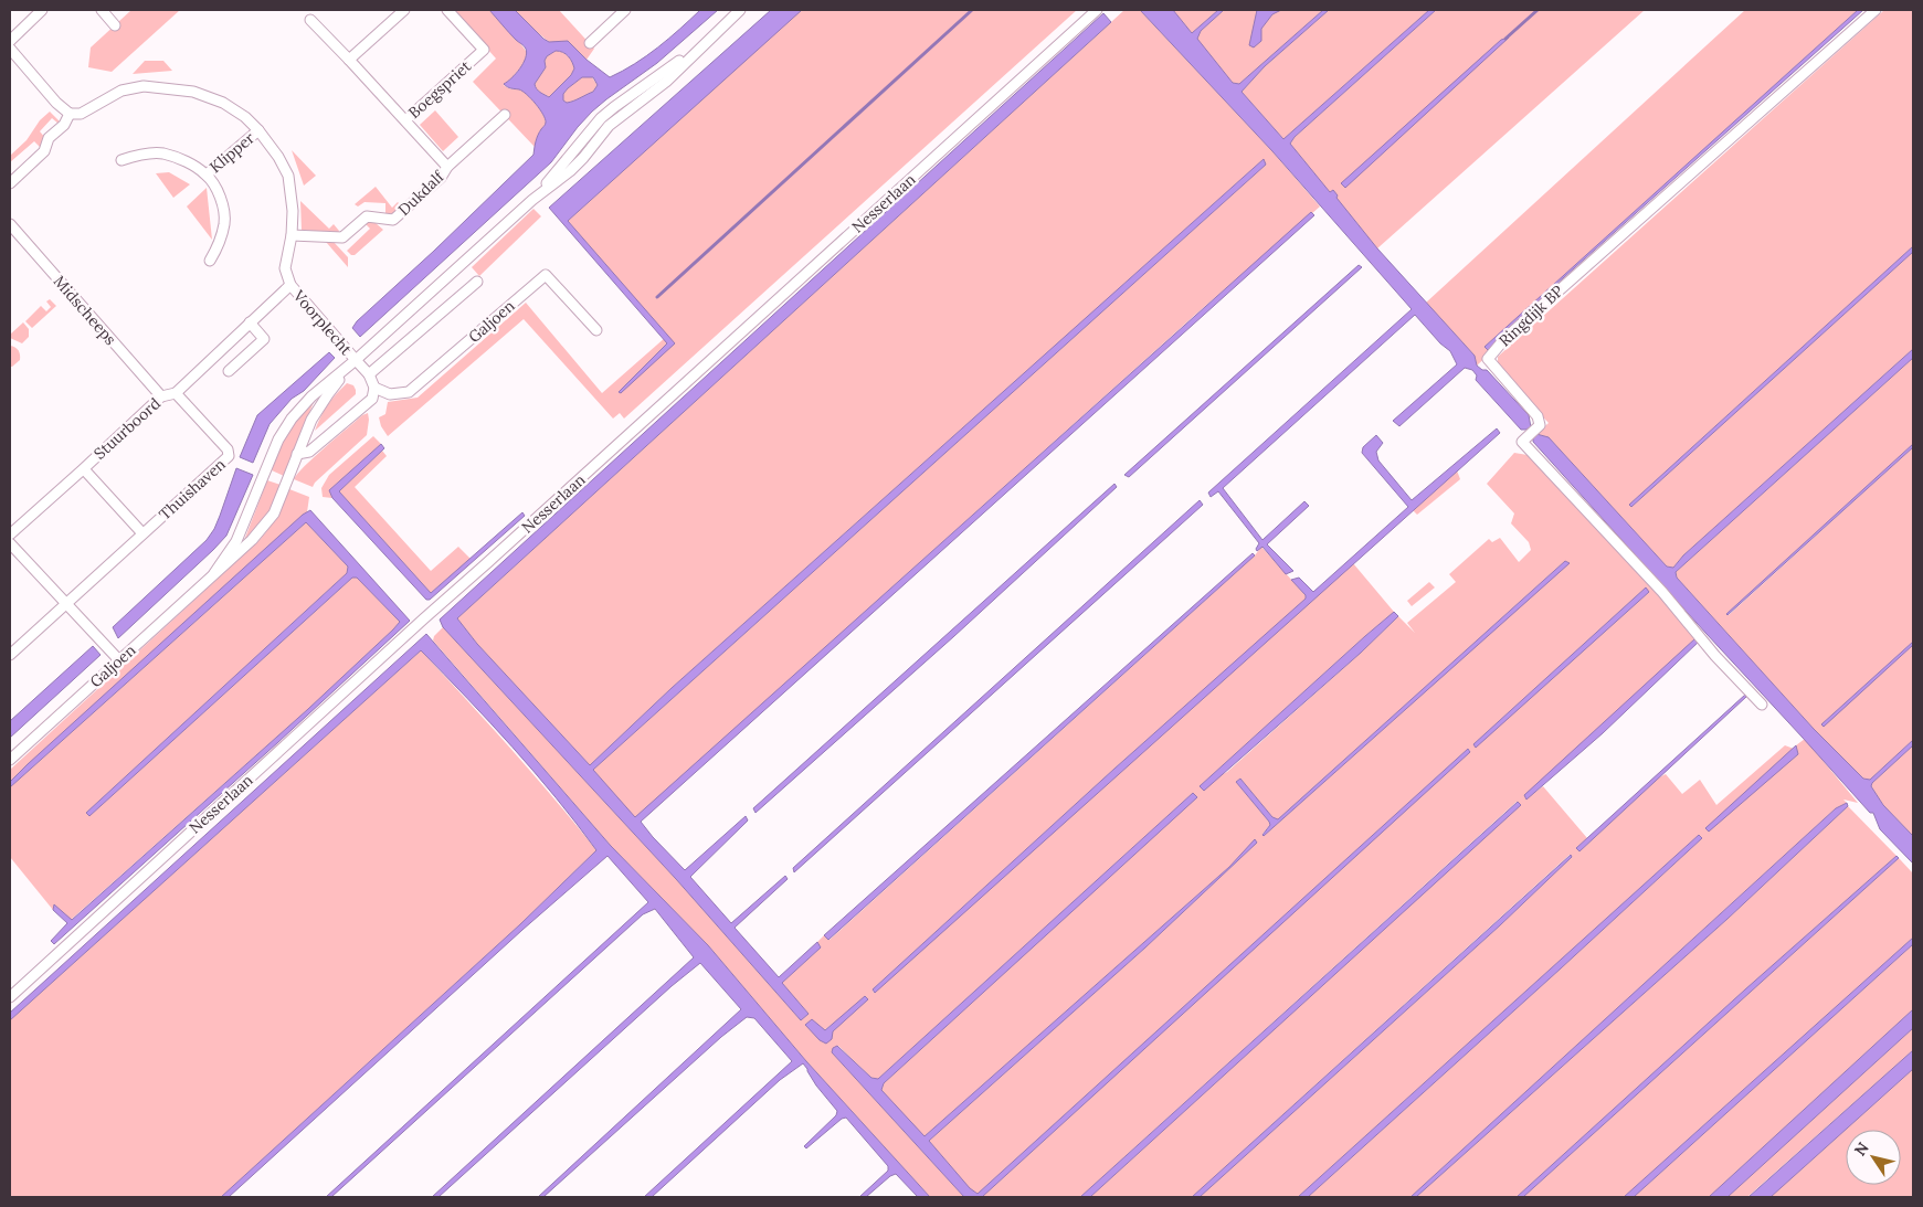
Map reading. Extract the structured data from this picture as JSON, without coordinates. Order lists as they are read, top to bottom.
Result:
{
  "streets": {
    "street": [
      "Boegspriet",
      "Klipper",
      "Dukdalf",
      "Nesserlaan",
      "Midscheeps",
      "Ringdijk BP",
      "Galjoen",
      "Voorplecht",
      "Stuurboord",
      "Thuishaven"
    ]
  },
  "crossings": [
    ["Boegspriet", "Dukdalf"],
    ["Klipper", "Voorplecht"],
    ["Dukdalf", "Voorplecht"],
    ["Midscheeps", "Stuurboord"],
    ["Galjoen", "Voorplecht"],
    ["Voorplecht", "Stuurboord"],
    ["Stuurboord", "Thuishaven"]
  ],
  "north": "top left"
}
